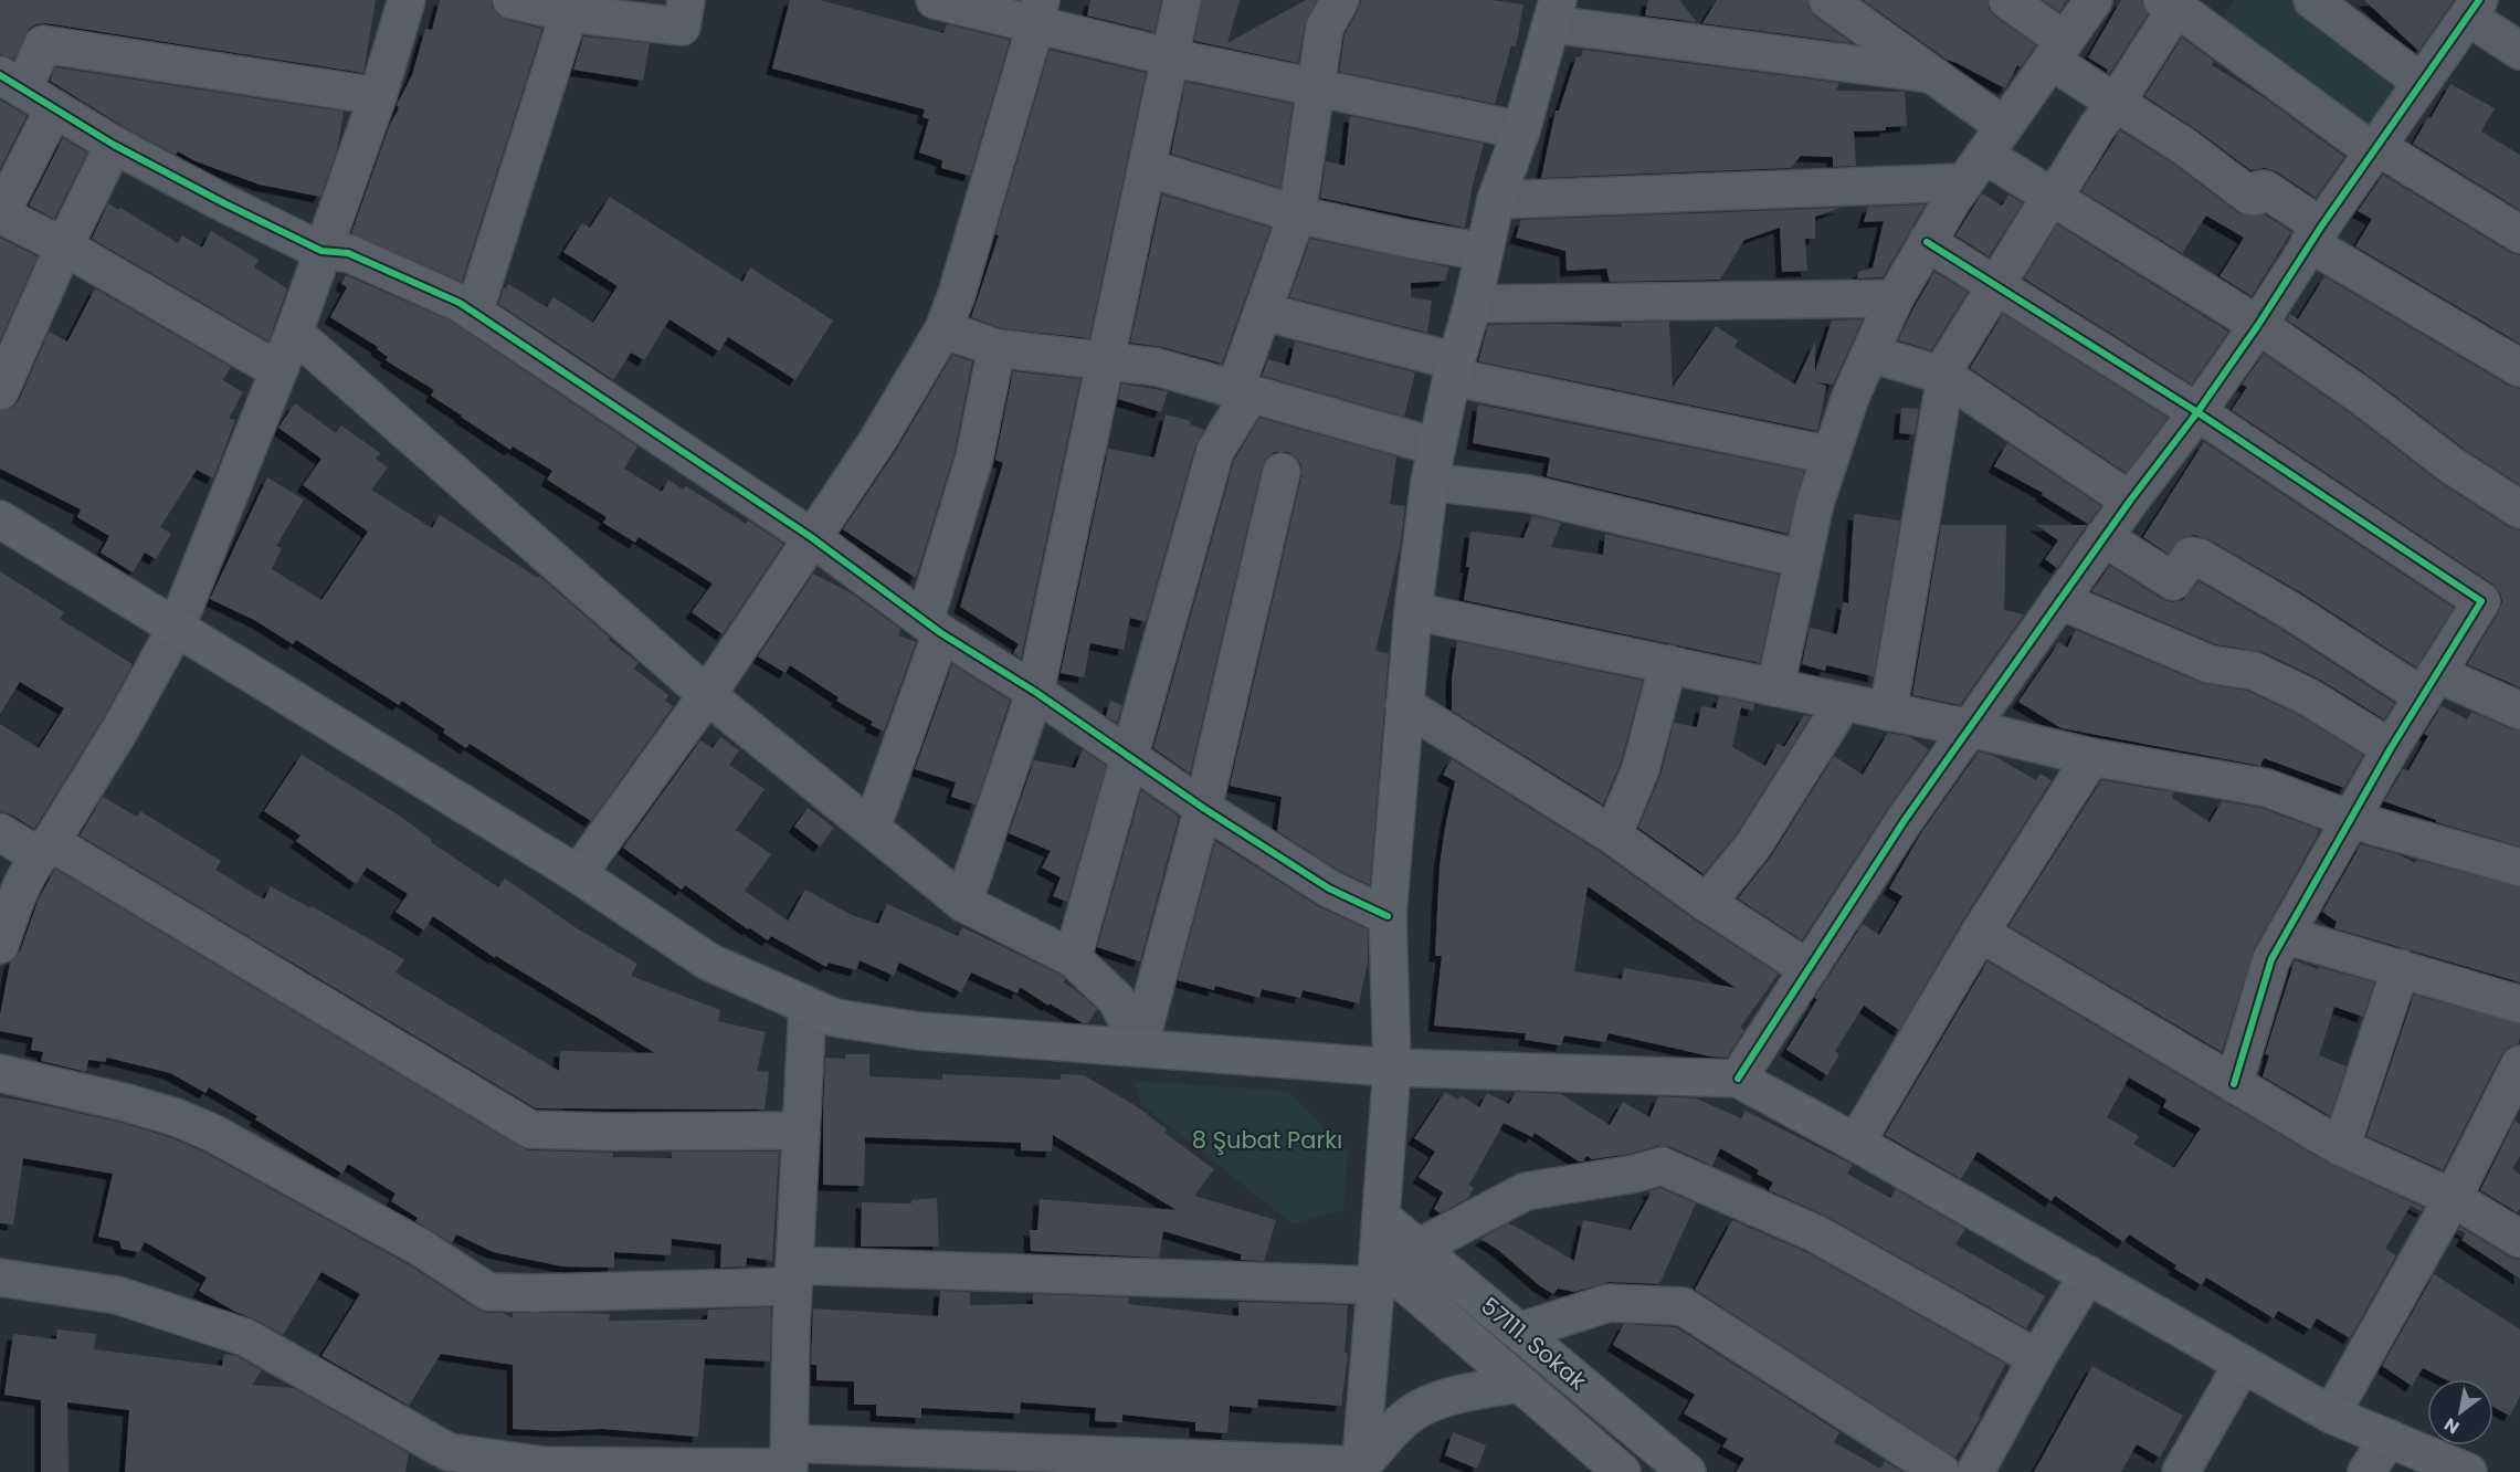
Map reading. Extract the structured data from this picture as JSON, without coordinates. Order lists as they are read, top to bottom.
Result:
{
  "streets": {
    "main road": ["57111. Sokak"]
  },
  "parks": ["8 Şubat Parkı"],
  "north": "bottom left"
}
